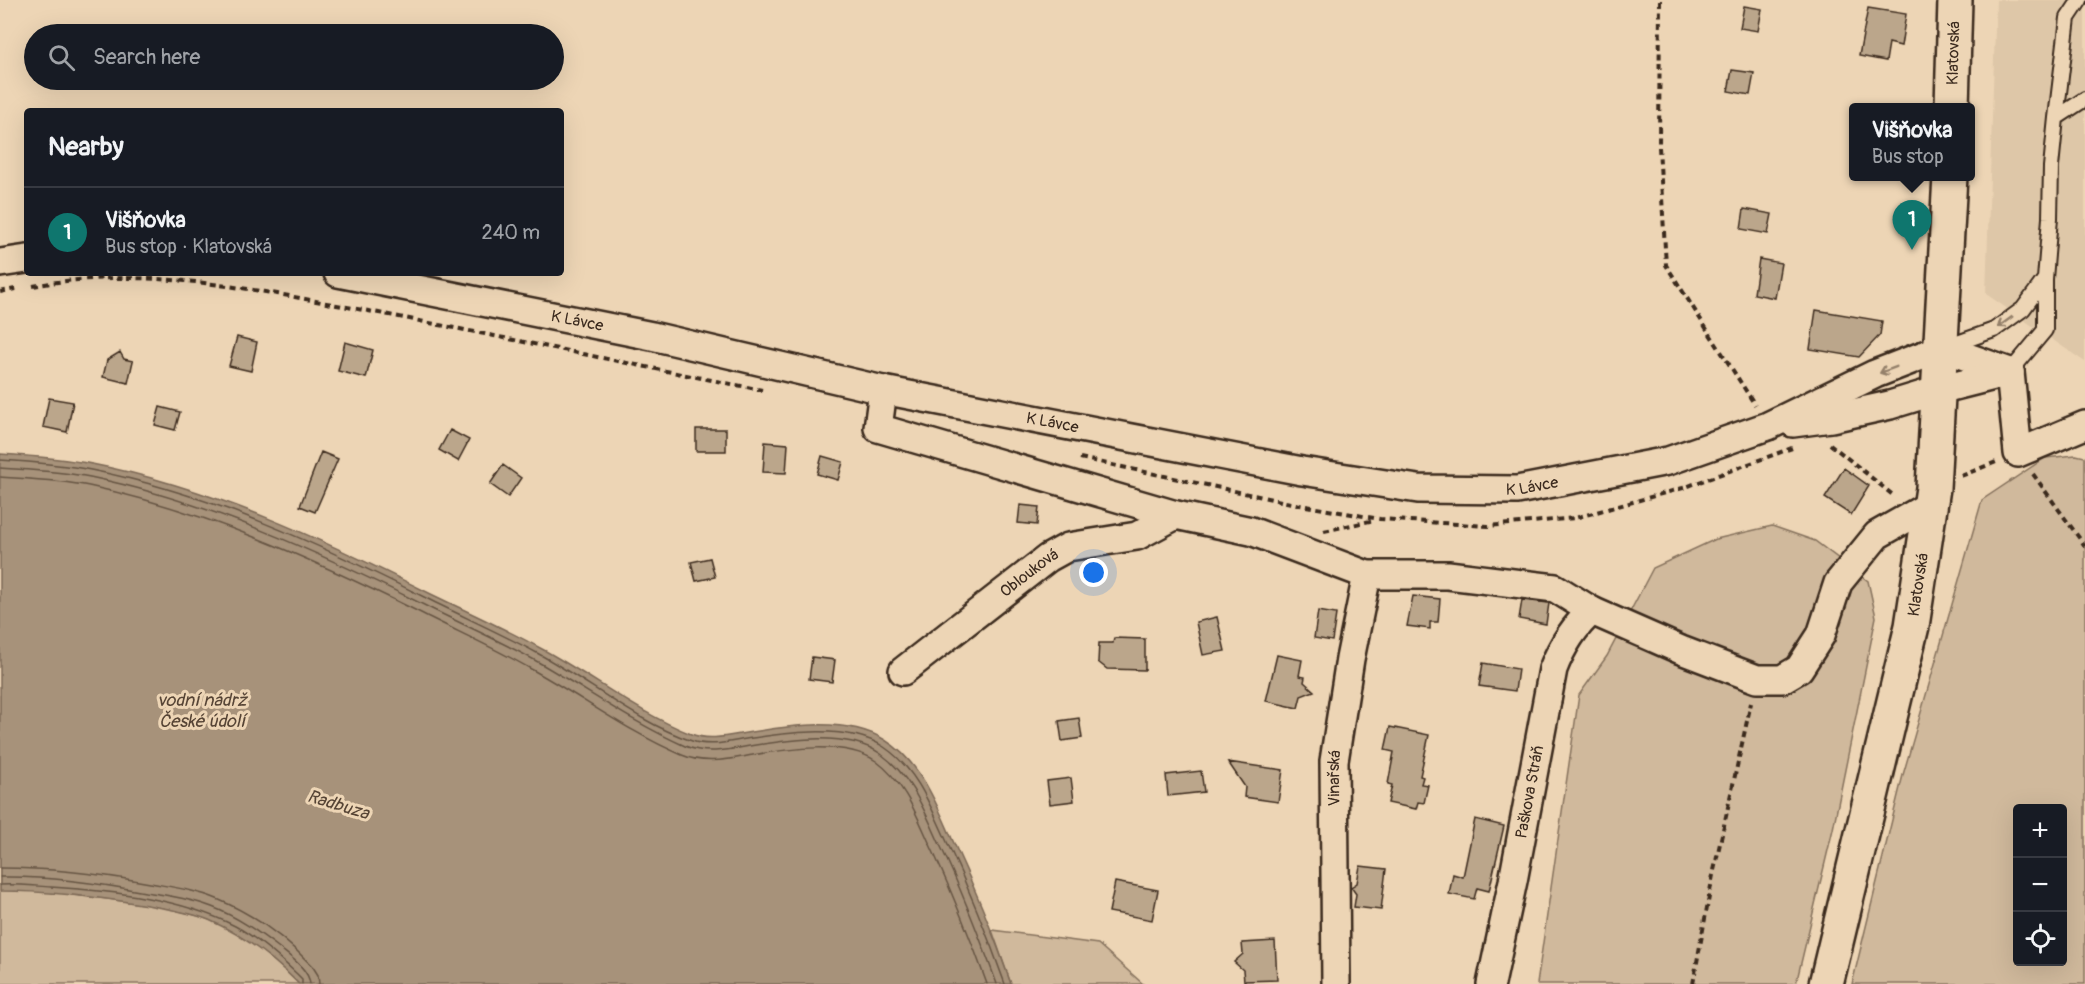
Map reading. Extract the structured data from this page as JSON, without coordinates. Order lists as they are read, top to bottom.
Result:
{
  "streets": {
    "main road": ["Klatovská"],
    "street": [
      "K Lávce",
      "Oblouková",
      "Vinařská",
      "Paškova Stráň"
    ]
  },
  "crossings": [
    ["Klatovská", "K Lávce"]
  ],
  "water": ["vodní nádrž České údolí", "Radbuza"],
  "page": {
    "search": "Search here",
    "popup": ["Višňovka", "Bus stop"],
    "heading": "Nearby",
    "list": [
      {
        "mark": "1",
        "name": "Višňovka",
        "note": "Bus stop · Klatovská",
        "value": "240 m"
      }
    ],
    "pins": "1",
    "map_buttons": ["+", "−"]
  }
}
